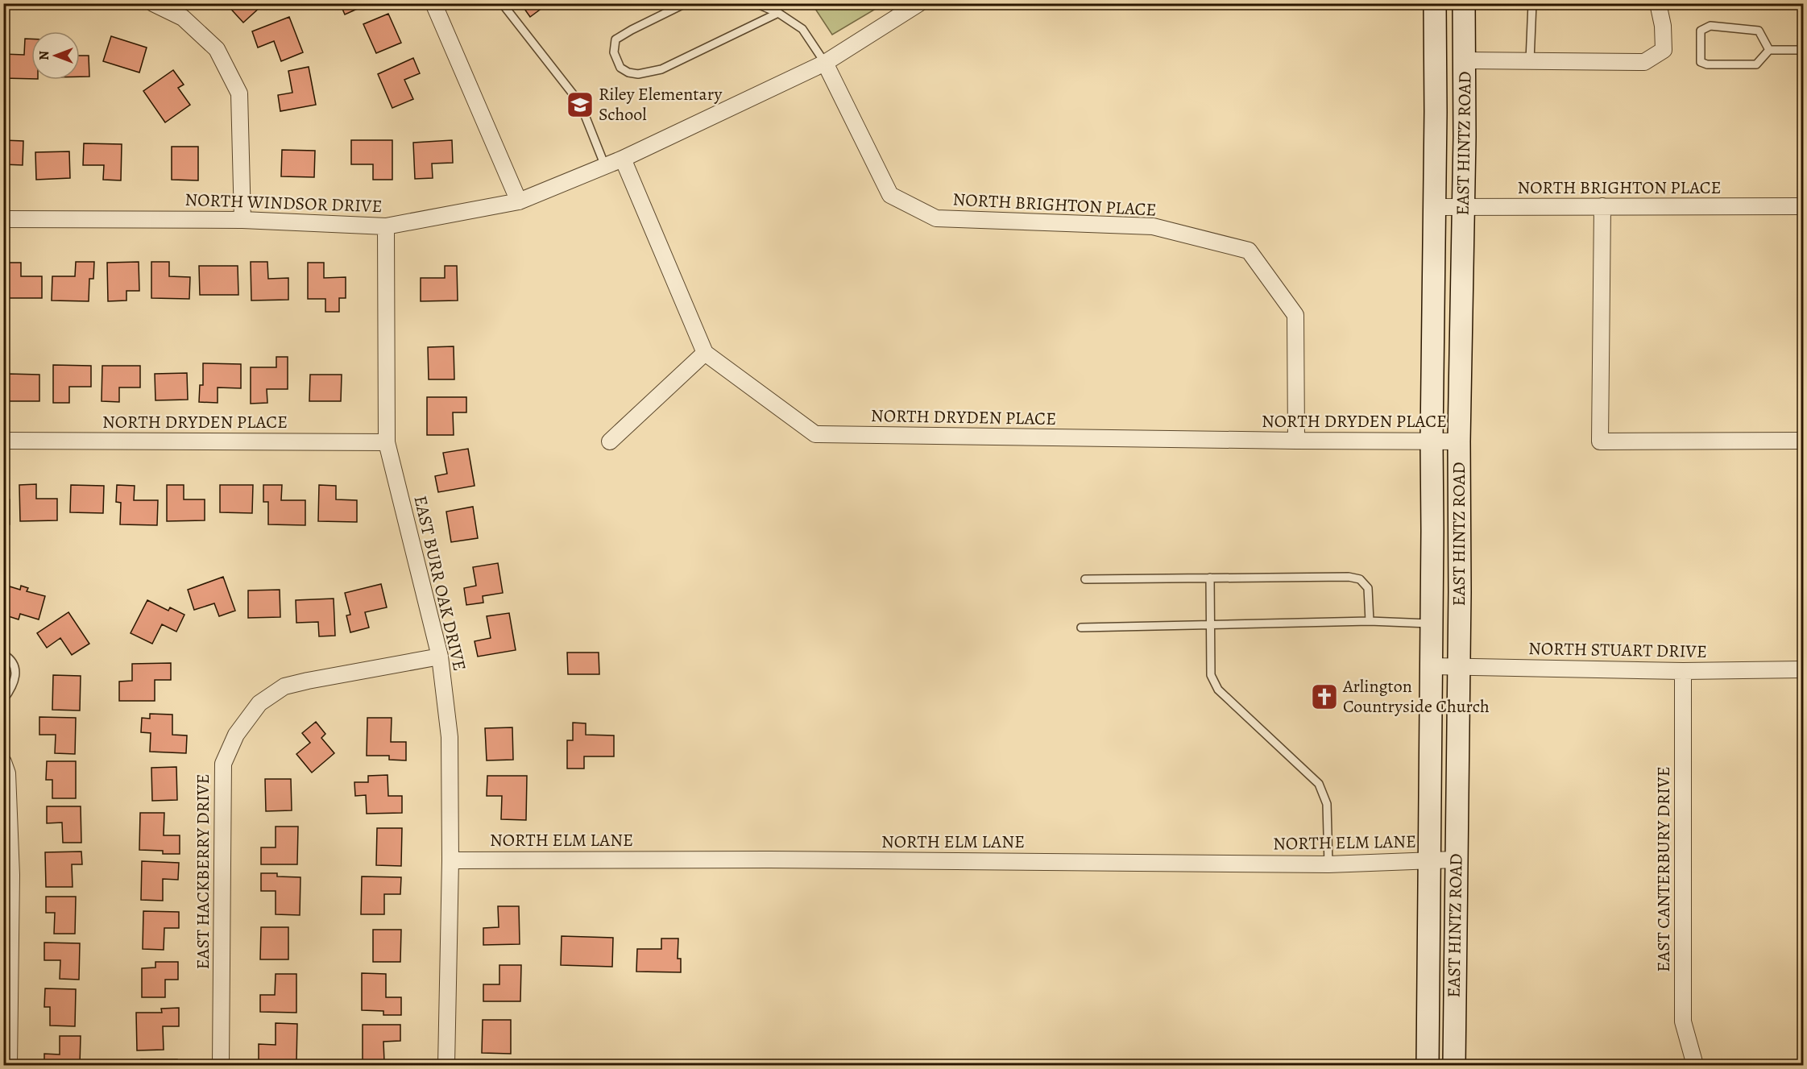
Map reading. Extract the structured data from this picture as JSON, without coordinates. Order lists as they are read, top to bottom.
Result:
{
  "streets": {
    "main road": ["EAST HINTZ ROAD"],
    "street": [
      "NORTH BRIGHTON PLACE",
      "NORTH WINDSOR DRIVE",
      "NORTH DRYDEN PLACE",
      "EAST BURR OAK DRIVE",
      "NORTH STUART DRIVE",
      "NORTH ELM LANE",
      "EAST CANTERBURY DRIVE",
      "EAST HACKBERRY DRIVE"
    ]
  },
  "crossings": [
    ["EAST HINTZ ROAD", "NORTH BRIGHTON PLACE"],
    ["EAST HINTZ ROAD", "NORTH DRYDEN PLACE"],
    ["EAST HINTZ ROAD", "NORTH STUART DRIVE"],
    ["EAST HINTZ ROAD", "NORTH ELM LANE"],
    ["NORTH BRIGHTON PLACE", "NORTH WINDSOR DRIVE"],
    ["NORTH BRIGHTON PLACE", "NORTH DRYDEN PLACE"],
    ["NORTH WINDSOR DRIVE", "EAST BURR OAK DRIVE"],
    ["NORTH DRYDEN PLACE", "EAST BURR OAK DRIVE"],
    ["EAST BURR OAK DRIVE", "NORTH ELM LANE"],
    ["EAST BURR OAK DRIVE", "EAST HACKBERRY DRIVE"],
    ["NORTH STUART DRIVE", "EAST CANTERBURY DRIVE"]
  ],
  "places": {
    "school or university": ["Riley Elementary School"],
    "church": ["Arlington Countryside Church"]
  },
  "north": "left"
}
